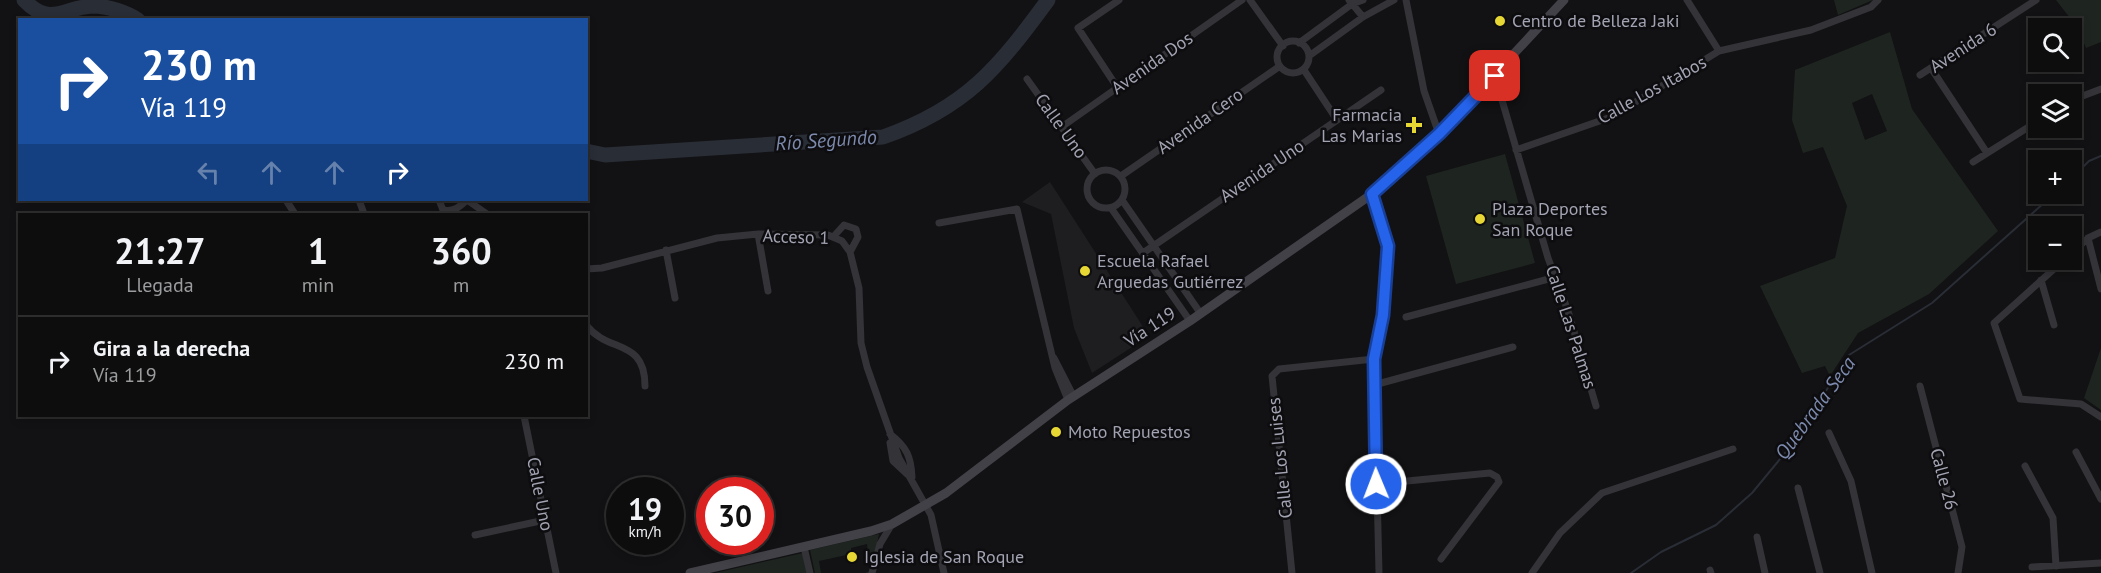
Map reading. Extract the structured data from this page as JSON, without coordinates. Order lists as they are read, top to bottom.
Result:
{
  "streets": {
    "main road": ["Vía 119"],
    "street": [
      "Avenida 6",
      "Avenida Dos",
      "Calle Los Itabos",
      "Avenida Cero",
      "Calle Uno",
      "Avenida Uno",
      "Acceso 1",
      "Calle Las Palmas",
      "Calle Los Luises",
      "Calle 26"
    ]
  },
  "crossings": [
    ["Avenida Dos", "Calle Uno"],
    ["Calle Los Itabos", "Calle Las Palmas"],
    ["Avenida Cero", "Calle Uno"],
    ["Acceso 1", "Vía 119"],
    ["Vía 119", "Calle Las Palmas"]
  ],
  "water": ["Río Segundo", "Quebrada Seca"],
  "places": {
    "other": [
      "Centro de Belleza Jaki",
      "Plaza Deportes San Roque",
      "Escuela Rafael Arguedas Gutiérrez",
      "Moto Repuestos",
      "Iglesia de San Roque"
    ],
    "health": ["Farmacia Las Marias"]
  },
  "page": {
    "map_buttons": ["+", "−"],
    "turn": ["230 m", "Vía 119"],
    "eta": [
      "21:27",
      "Llegada",
      "1",
      "min",
      "360",
      "m"
    ],
    "list": [
      {
        "name": "Gira a la derecha",
        "note": "Vía 119",
        "value": "230 m"
      }
    ],
    "speed": "19 km/h",
    "limit": "30"
  }
}
